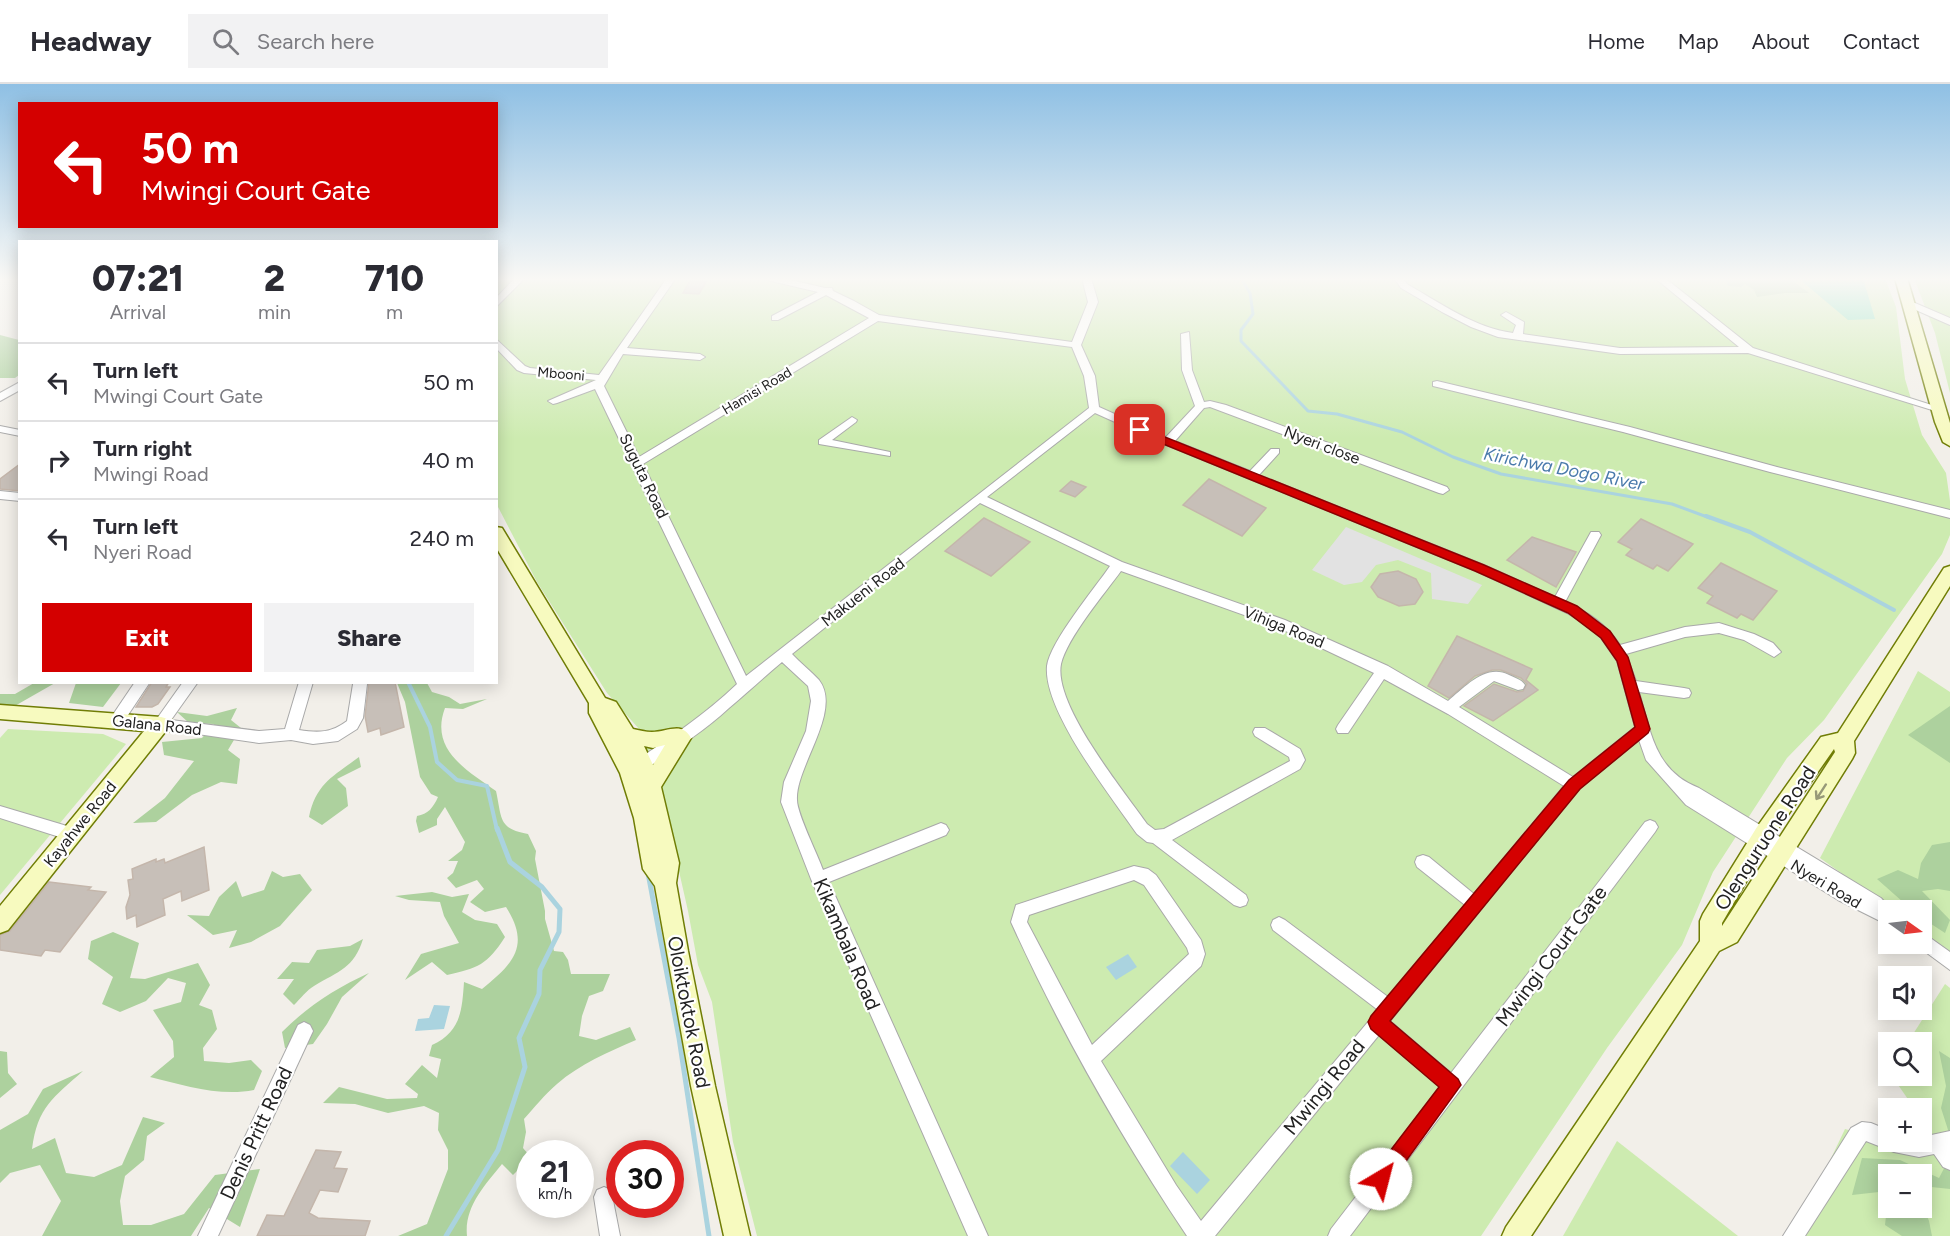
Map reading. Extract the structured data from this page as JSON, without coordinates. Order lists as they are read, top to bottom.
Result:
{
  "streets": {
    "street": [
      "Mbooni",
      "Hamisi Road",
      "Nyeri close",
      "Suguta Road",
      "Makueni Road",
      "Vihiga Road",
      "Galana Road",
      "Kayahwe Road",
      "Olenguruone Road",
      "Nyeri Road",
      "Kikambala Road",
      "Mwingi Court Gate",
      "Oloiktoktok Road",
      "Mwingi Road",
      "Denis Pritt Road"
    ]
  },
  "crossings": [
    ["Mbooni", "Suguta Road"],
    ["Hamisi Road", "Suguta Road"],
    ["Suguta Road", "Makueni Road"],
    ["Makueni Road", "Vihiga Road"],
    ["Makueni Road", "Nyeri Road"],
    ["Makueni Road", "Kikambala Road"],
    ["Makueni Road", "Oloiktoktok Road"],
    ["Vihiga Road", "Mwingi Road"],
    ["Galana Road", "Kayahwe Road"],
    ["Olenguruone Road", "Nyeri Road"],
    ["Nyeri Road", "Mwingi Road"]
  ],
  "water": ["Kirichwa Dogo River"],
  "north": "right",
  "page": {
    "header": "Headway",
    "search": "Search here",
    "nav": [
      "Home",
      "Map",
      "About",
      "Contact"
    ],
    "turn": ["50 m", "Mwingi Court Gate"],
    "eta": [
      "07:21",
      "Arrival",
      "2",
      "min",
      "710",
      "m"
    ],
    "list": [
      {
        "name": "Turn left",
        "note": "Mwingi Court Gate",
        "value": "50 m"
      },
      {
        "name": "Turn right",
        "note": "Mwingi Road",
        "value": "40 m"
      },
      {
        "name": "Turn left",
        "note": "Nyeri Road",
        "value": "240 m"
      }
    ],
    "buttons": ["Exit", "Share"],
    "map_buttons": ["+", "−"],
    "speed": "21 km/h",
    "limit": "30"
  }
}
